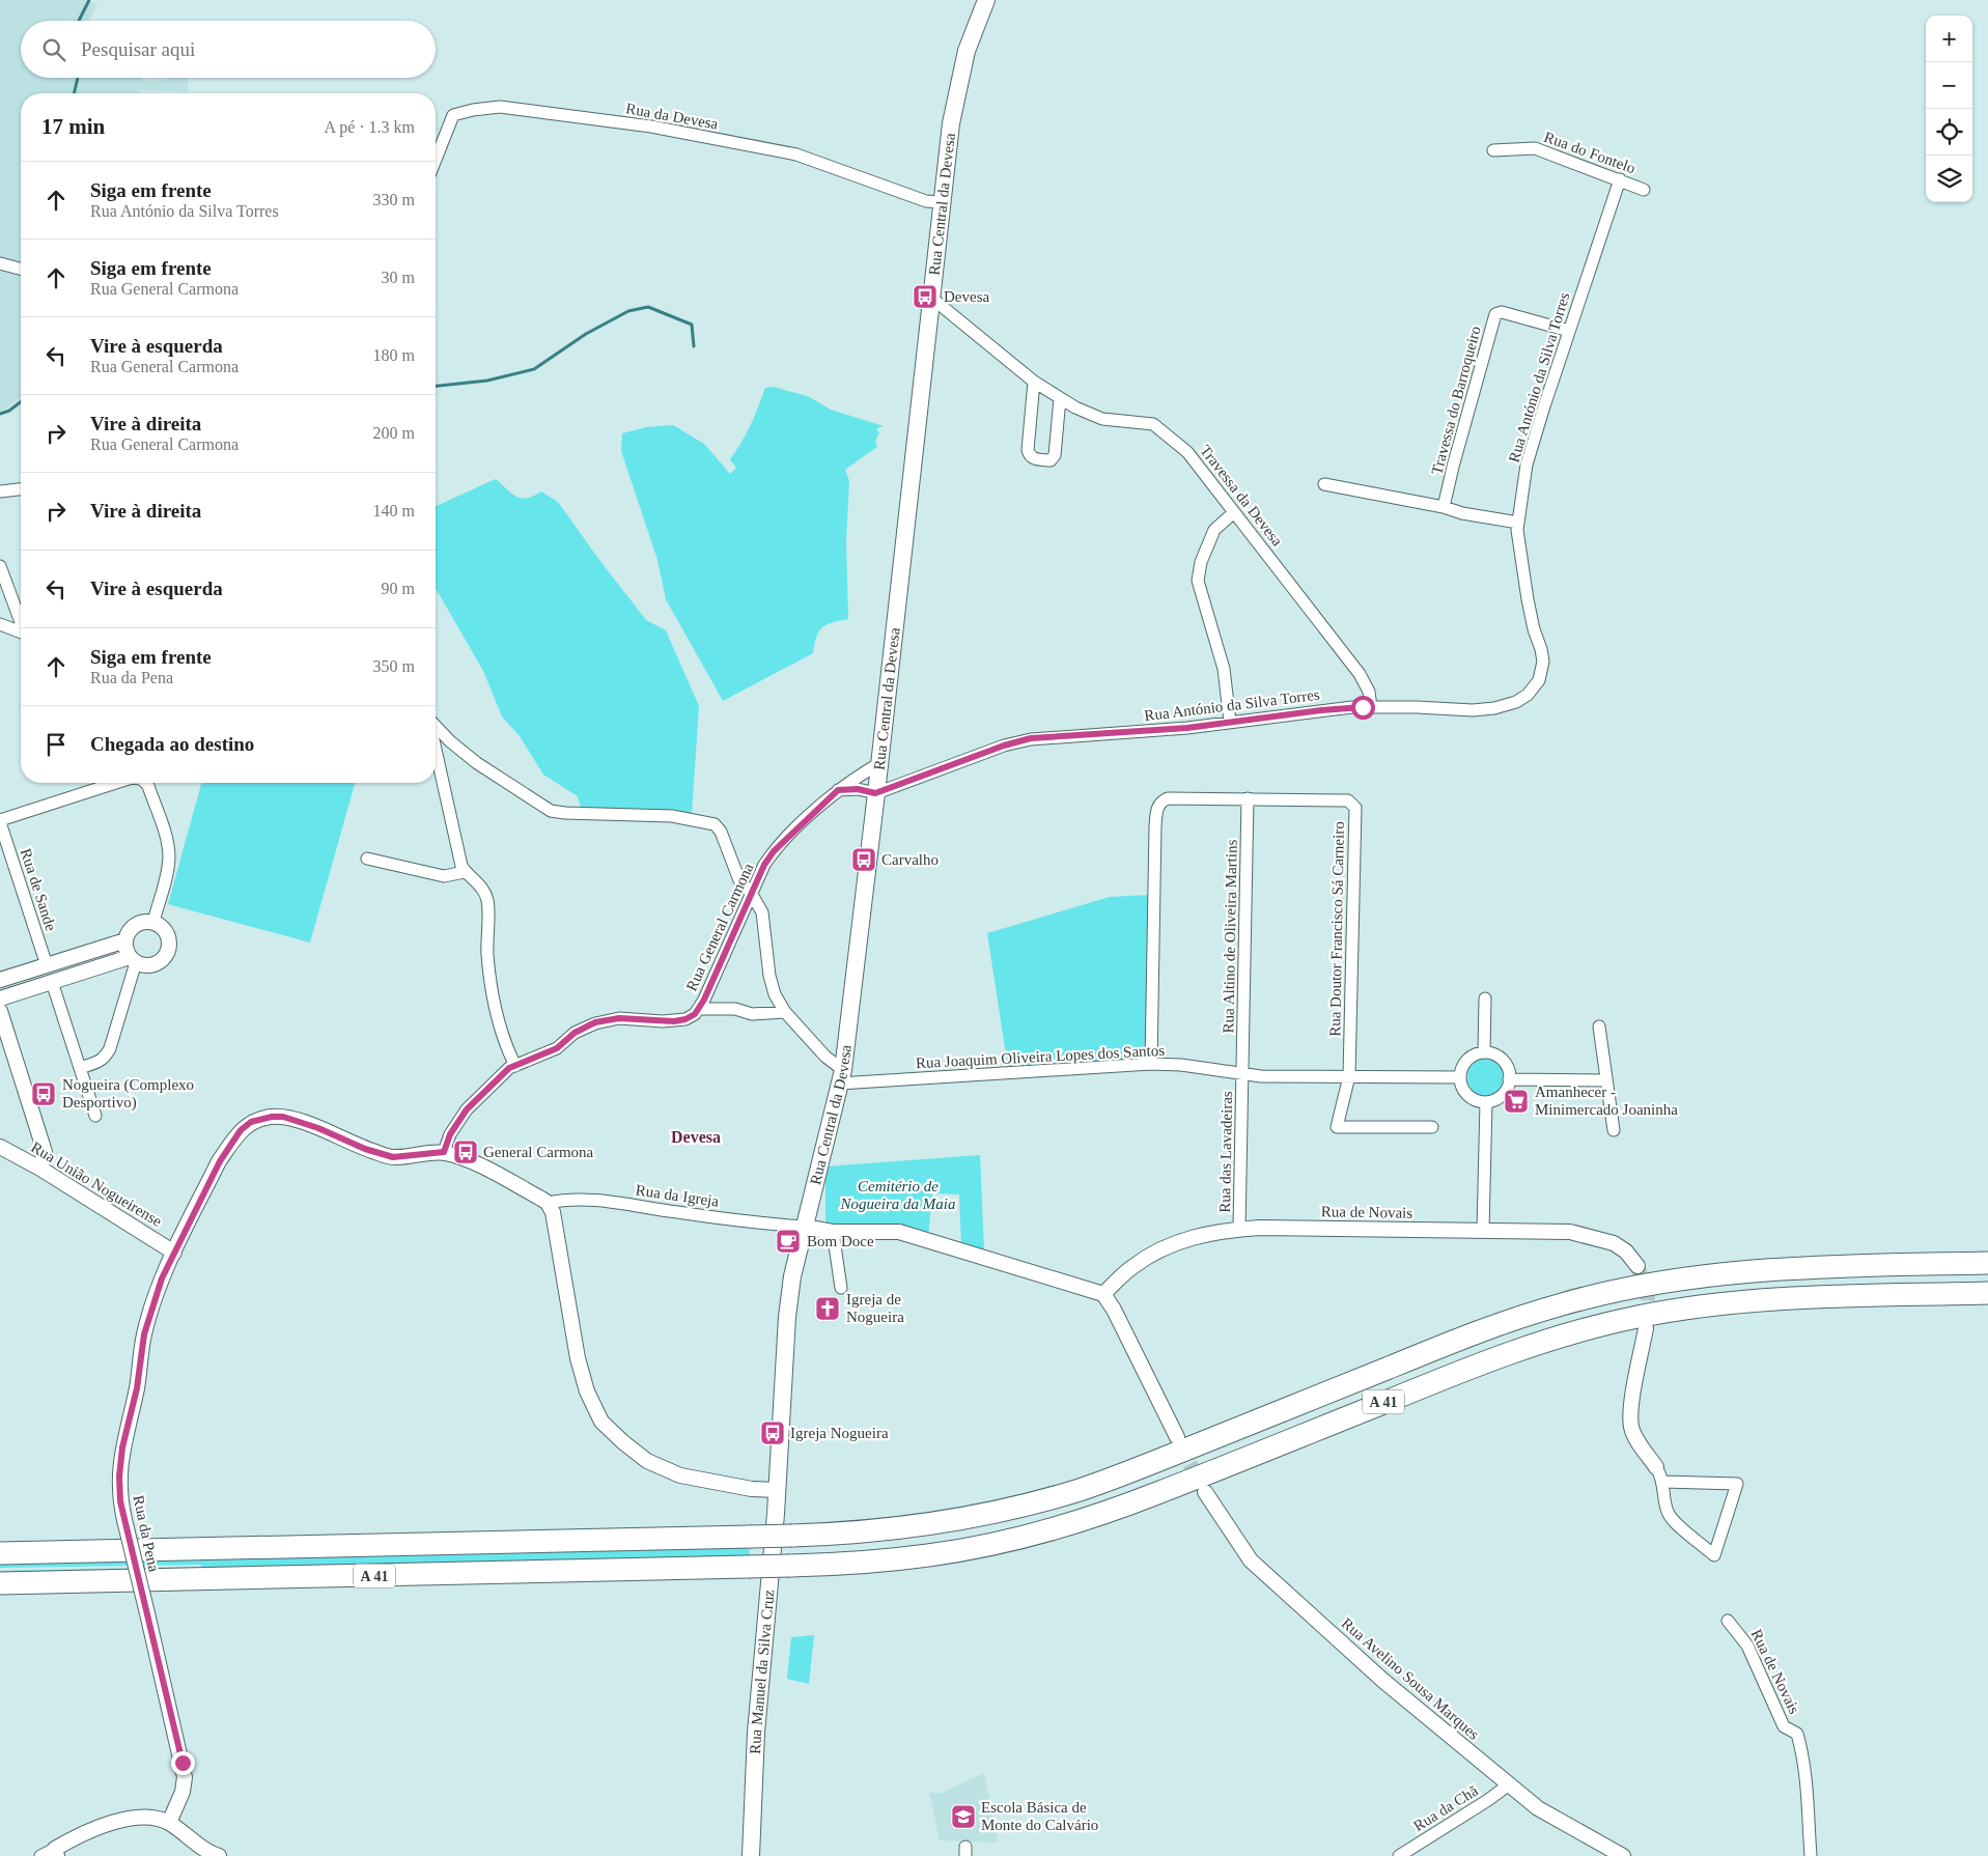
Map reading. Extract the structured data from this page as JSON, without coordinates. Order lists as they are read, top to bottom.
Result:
{
  "streets": {
    "highway": ["A 41"],
    "main road": ["Rua Central da Devesa", "Rua Manuel da Silva Cruz"],
    "street": [
      "Rua da Devesa",
      "Rua do Fontelo",
      "Rua António da Silva Torres",
      "Travessa do Barroqueiro",
      "Travessa da Devesa",
      "Rua de Sande",
      "Rua General Carmona",
      "Rua Doutor Francisco Sá Carneiro",
      "Rua Altino de Oliveira Martins",
      "Rua Joaquim Oliveira Lopes dos Santos",
      "Rua das Lavadeiras",
      "Rua União Nogueirense",
      "Rua da Igreja",
      "Rua de Novais",
      "Rua da Pena",
      "Rua Avelino Sousa Marques",
      "Rua da Chã"
    ]
  },
  "crossings": [
    ["Rua da Devesa", "Rua Central da Devesa"],
    ["Rua do Fontelo", "Rua António da Silva Torres"],
    ["Rua Central da Devesa", "Rua António da Silva Torres"],
    ["Rua Central da Devesa", "Travessa da Devesa"],
    ["Rua Central da Devesa", "Rua General Carmona"],
    ["Rua Central da Devesa", "Rua Joaquim Oliveira Lopes dos Santos"],
    ["Rua Central da Devesa", "Rua da Igreja"],
    ["Rua Central da Devesa", "Rua Manuel da Silva Cruz"],
    ["Rua António da Silva Torres", "Travessa do Barroqueiro"],
    ["Rua António da Silva Torres", "Travessa da Devesa"],
    ["Rua General Carmona", "Rua da Pena"],
    ["Rua Doutor Francisco Sá Carneiro", "Rua Altino de Oliveira Martins"],
    ["Rua Doutor Francisco Sá Carneiro", "Rua Joaquim Oliveira Lopes dos Santos"],
    ["Rua Altino de Oliveira Martins", "Rua Joaquim Oliveira Lopes dos Santos"],
    ["Rua Altino de Oliveira Martins", "Rua das Lavadeiras"],
    ["Rua Joaquim Oliveira Lopes dos Santos", "Rua das Lavadeiras"],
    ["Rua das Lavadeiras", "Rua de Novais"],
    ["Rua União Nogueirense", "Rua da Pena"],
    ["Rua Avelino Sousa Marques", "Rua da Chã"]
  ],
  "districts": ["Devesa"],
  "parks": ["Cemitério de Nogueira da Maia"],
  "places": {
    "bus stop": [
      "Devesa",
      "Carvalho",
      "Nogueira (Complexo Desportivo)",
      "General Carmona",
      "Igreja Nogueira"
    ],
    "supermarket": ["Amanhecer - Minimercado Joaninha"],
    "cafe": ["Bom Doce"],
    "church": ["Igreja de Nogueira"],
    "school or university": ["Escola Básica de Monte do Calvário"]
  },
  "page": {
    "map_buttons": ["+", "−"],
    "search": "Pesquisar aqui",
    "heading": ["17 min", "A pé · 1.3 km"],
    "list": [
      ["Siga em frente", "Rua António da Silva Torres", "330 m"],
      ["Siga em frente", "Rua General Carmona", "30 m"],
      ["Vire à esquerda", "Rua General Carmona", "180 m"],
      ["Vire à direita", "Rua General Carmona", "200 m"],
      ["Vire à direita", "140 m"],
      ["Vire à esquerda", "90 m"],
      ["Siga em frente", "Rua da Pena", "350 m"],
      "Chegada ao destino"
    ]
  }
}
